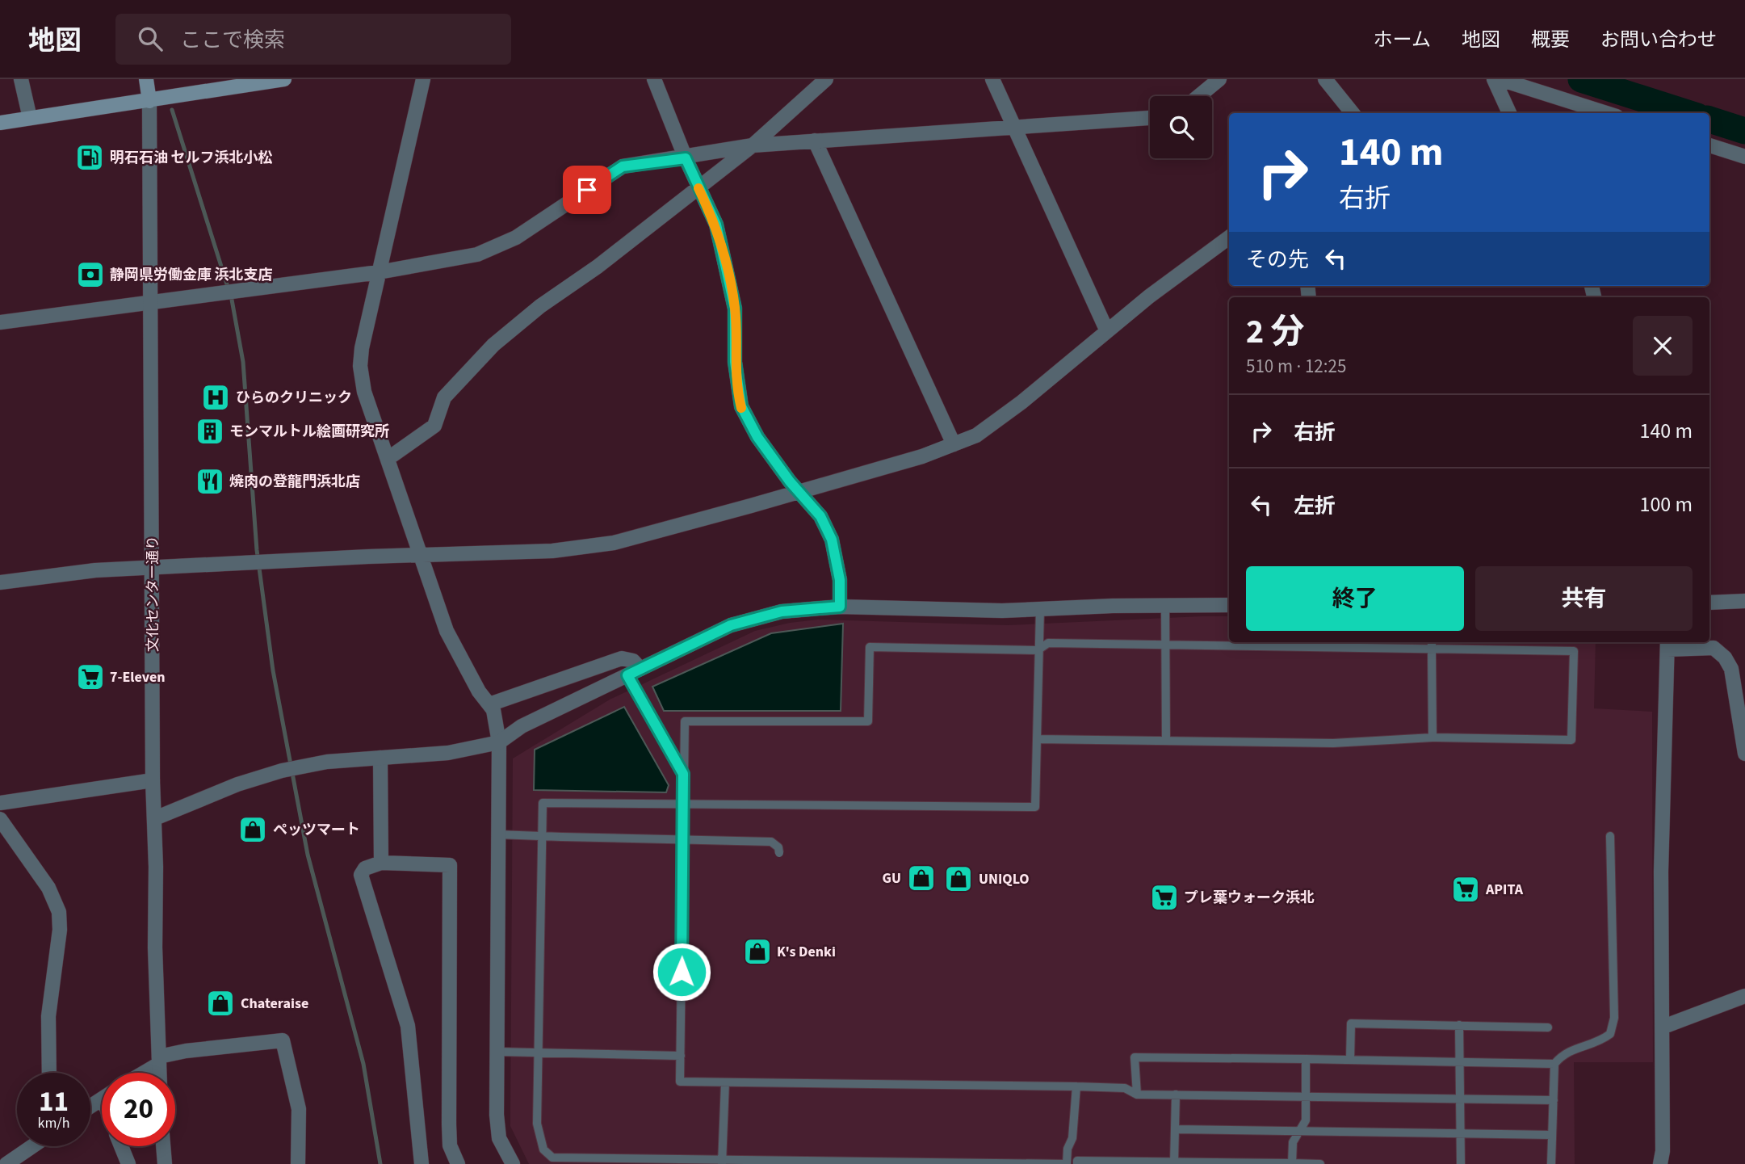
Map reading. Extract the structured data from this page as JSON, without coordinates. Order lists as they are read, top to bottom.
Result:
{
  "streets": {
    "street": ["文化センター通り"]
  },
  "places": {
    "fuel station": ["明石石油 セルフ浜北小松"],
    "bank": ["静岡県労働金庫 浜北支店"],
    "hospital": ["ひらのクリニック"],
    "building": ["モンマルトル絵画研究所"],
    "restaurant": ["焼肉の登龍門浜北店"],
    "supermarket": ["7-Eleven", "APITA", "プレ葉ウォーク浜北"],
    "shop": [
      "ペッツマート",
      "GU",
      "UNIQLO",
      "K's Denki",
      "Chateraise"
    ]
  },
  "page": {
    "header": "地図",
    "search": "ここで検索",
    "nav": [
      "ホーム",
      "地図",
      "概要",
      "お問い合わせ"
    ],
    "turn": ["140 m", "右折"],
    "then": "その先",
    "heading": ["2 分", "510 m · 12:25"],
    "list": [
      {
        "name": "右折",
        "value": "140 m"
      },
      {
        "name": "左折",
        "value": "100 m"
      }
    ],
    "buttons": ["終了", "共有"],
    "speed": "11 km/h",
    "limit": "20"
  }
}
